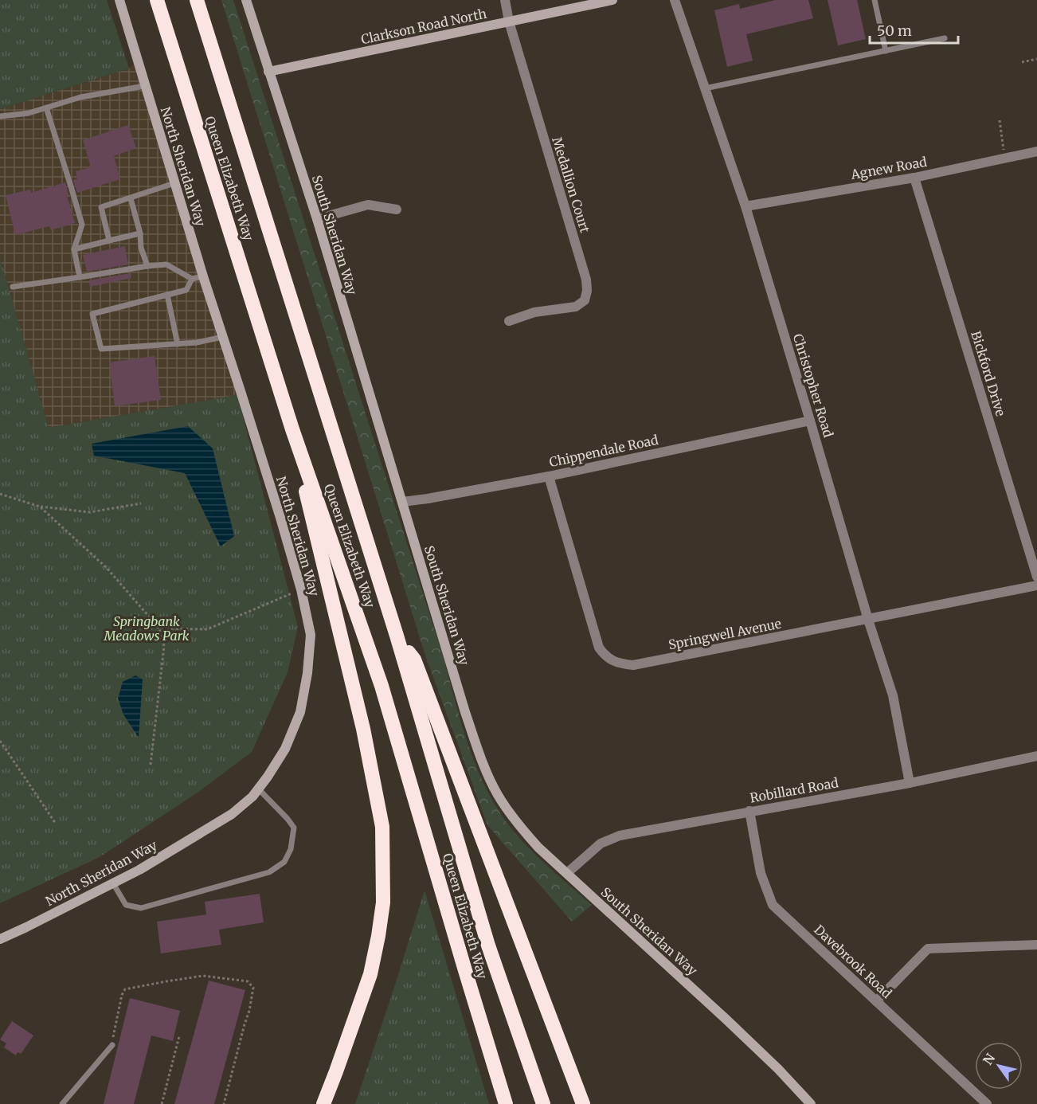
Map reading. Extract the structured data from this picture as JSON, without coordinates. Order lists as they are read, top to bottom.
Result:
{
  "streets": {
    "highway": ["Queen Elizabeth Way"],
    "street": [
      "Clarkson Road North",
      "North Sheridan Way",
      "Agnew Road",
      "Medallion Court",
      "South Sheridan Way",
      "Bickford Drive",
      "Christopher Road",
      "Chippendale Road",
      "Springwell Avenue",
      "Robillard Road",
      "Davebrook Road"
    ]
  },
  "crossings": [
    ["Clarkson Road North", "Medallion Court"],
    ["Clarkson Road North", "South Sheridan Way"],
    ["Agnew Road", "Bickford Drive"],
    ["Agnew Road", "Christopher Road"],
    ["South Sheridan Way", "Chippendale Road"],
    ["South Sheridan Way", "Robillard Road"],
    ["Christopher Road", "Chippendale Road"],
    ["Christopher Road", "Springwell Avenue"],
    ["Christopher Road", "Robillard Road"],
    ["Chippendale Road", "Springwell Avenue"],
    ["Robillard Road", "Davebrook Road"]
  ],
  "parks": ["Springbank Meadows Park"],
  "scale_bar": "50 m",
  "north": "top left"
}
